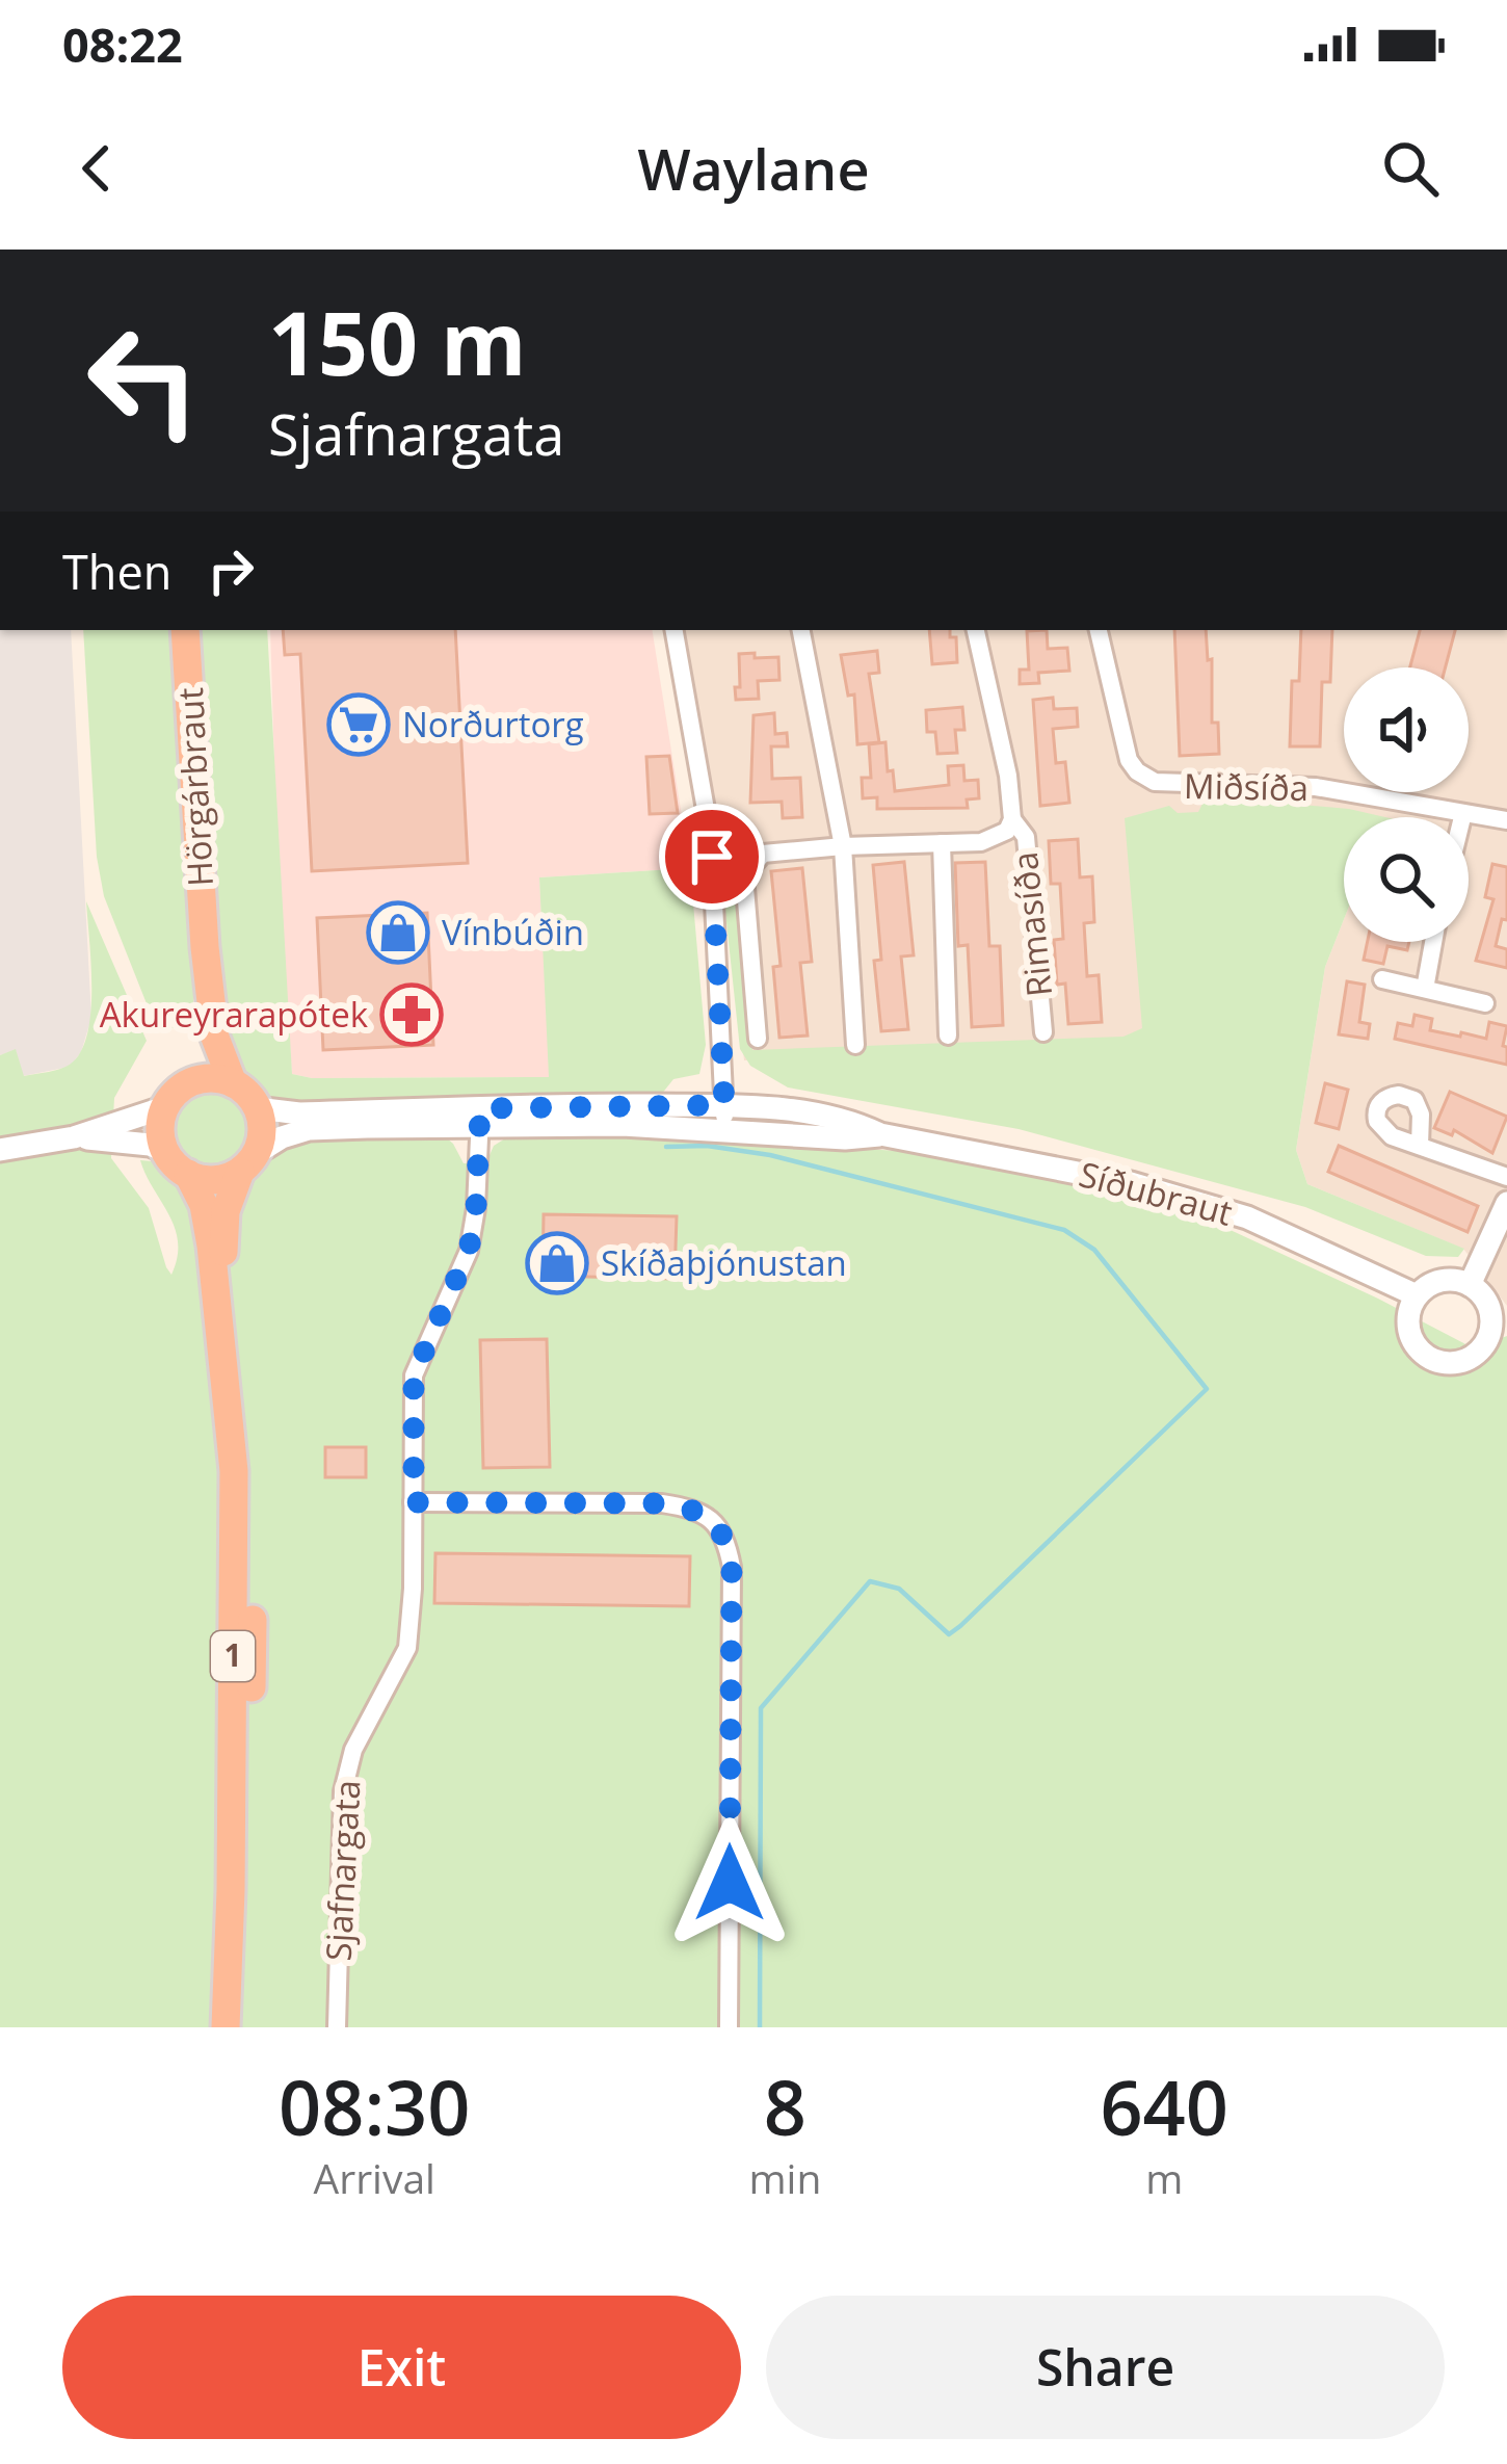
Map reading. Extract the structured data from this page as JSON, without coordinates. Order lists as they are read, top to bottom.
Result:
{
  "streets": {
    "highway": ["Hörgárbraut", "1"],
    "street": [
      "Miðsíða",
      "Rimasíða",
      "Síðubraut",
      "Sjafnargata"
    ]
  },
  "crossings": [
    ["Hörgárbraut", "Síðubraut"],
    ["Hörgárbraut", "1"],
    ["Síðubraut", "1"],
    ["Síðubraut", "Sjafnargata"]
  ],
  "places": {
    "supermarket": ["Norðurtorg"],
    "shop": ["Vínbúðin", "Skíðaþjónustan"],
    "pharmacy": ["Akureyrarapótek"]
  },
  "page": {
    "status": "08:22",
    "header": "Waylane",
    "turn": ["150 m", "Sjafnargata"],
    "then": "Then",
    "eta": [
      "08:30",
      "Arrival",
      "8",
      "min",
      "640",
      "m"
    ],
    "buttons": ["Exit", "Share"]
  }
}
